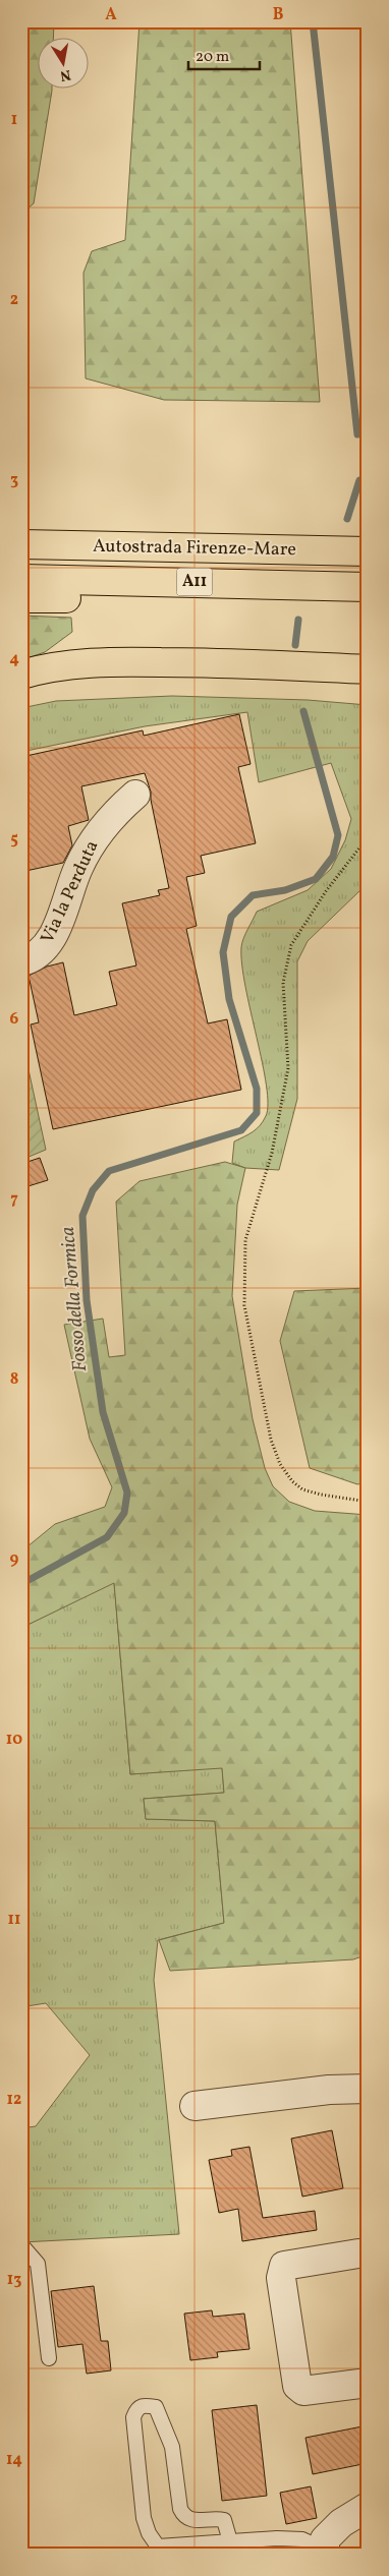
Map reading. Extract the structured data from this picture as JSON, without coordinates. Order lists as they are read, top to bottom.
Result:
{
  "streets": {
    "main road": ["Autostrada Firenze-Mare", "A11"],
    "street": ["Via la Perduta"]
  },
  "water": ["Fosso della Formica"],
  "scale_bar": "20 m",
  "north": "bottom",
  "grid": {
    "columns": ["A", "B"],
    "rows": [
      "1",
      "2",
      "3",
      "4",
      "5",
      "6",
      "7",
      "8",
      "9",
      "10",
      "11",
      "12",
      "13",
      "14"
    ]
  }
}
